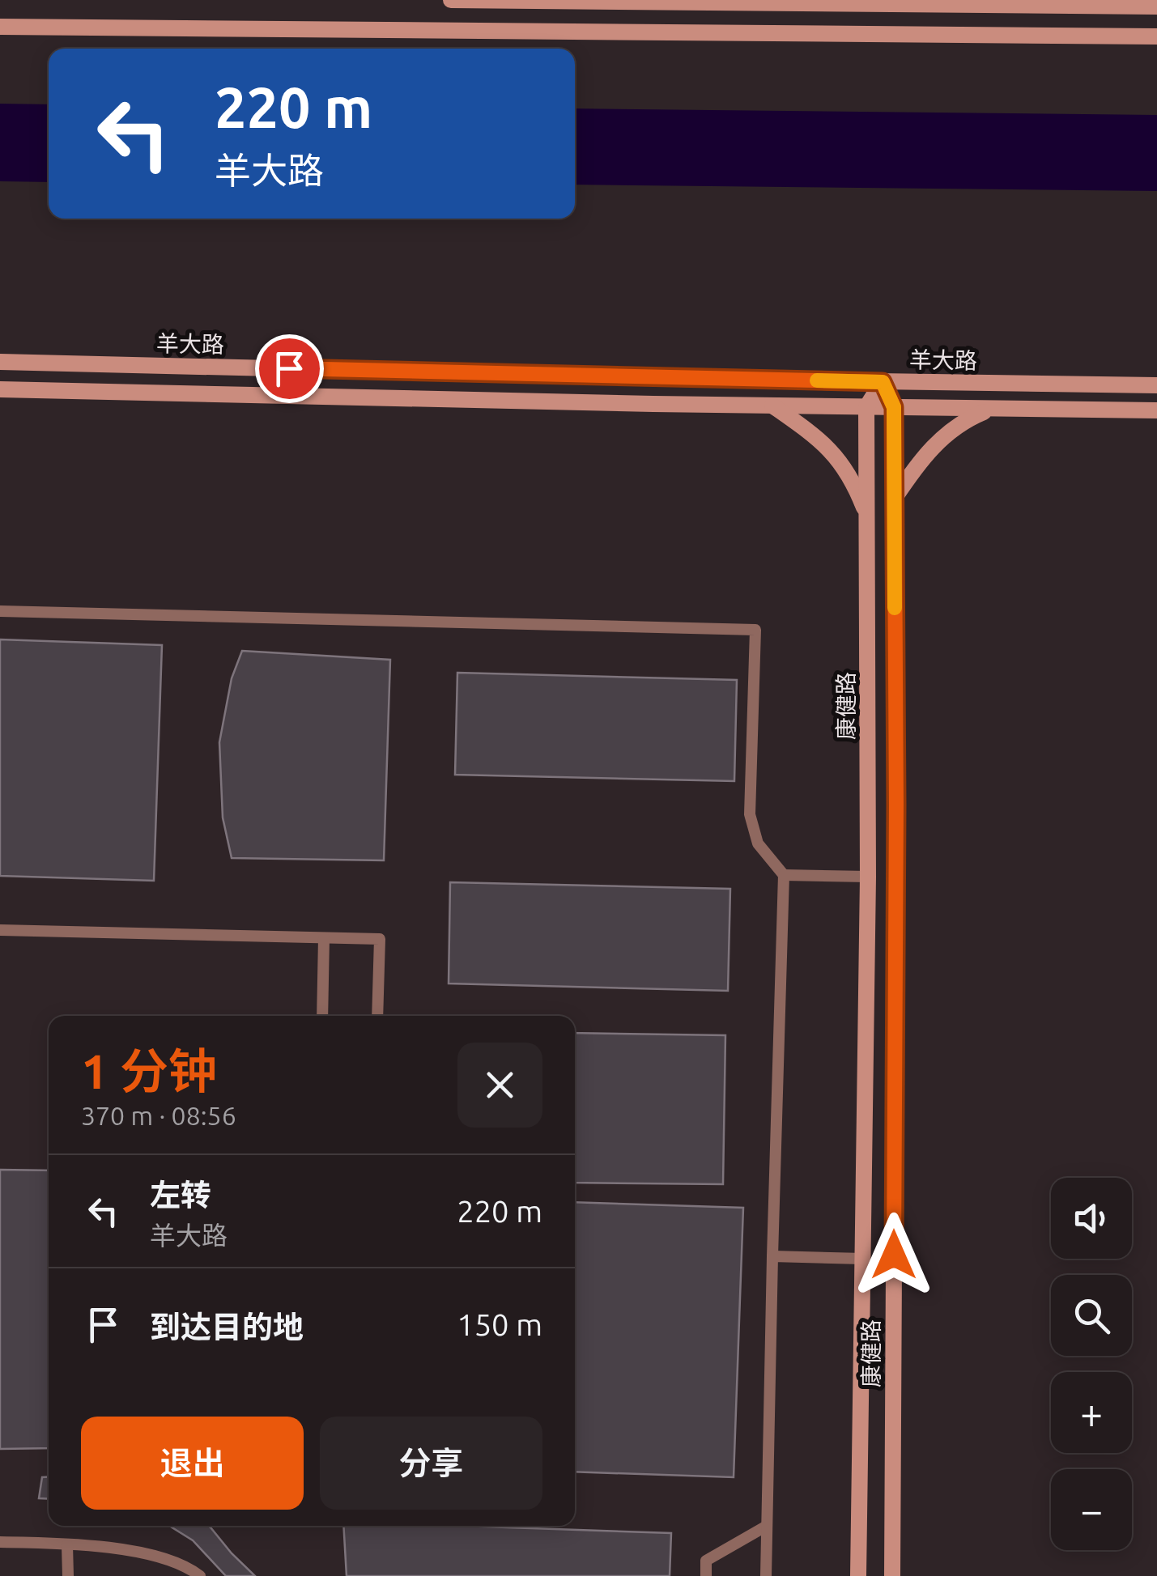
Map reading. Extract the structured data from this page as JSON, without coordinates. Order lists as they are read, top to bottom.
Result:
{
  "streets": {
    "street": ["羊大路", "康健路"]
  },
  "crossings": [
    ["羊大路", "康健路"]
  ],
  "page": {
    "turn": ["220 m", "羊大路"],
    "heading": ["1 分钟", "370 m · 08:56"],
    "list": [
      {
        "name": "左转",
        "note": "羊大路",
        "value": "220 m"
      },
      {
        "name": "到达目的地",
        "value": "150 m"
      }
    ],
    "map_buttons": ["+", "−"],
    "buttons": ["退出", "分享"]
  }
}
